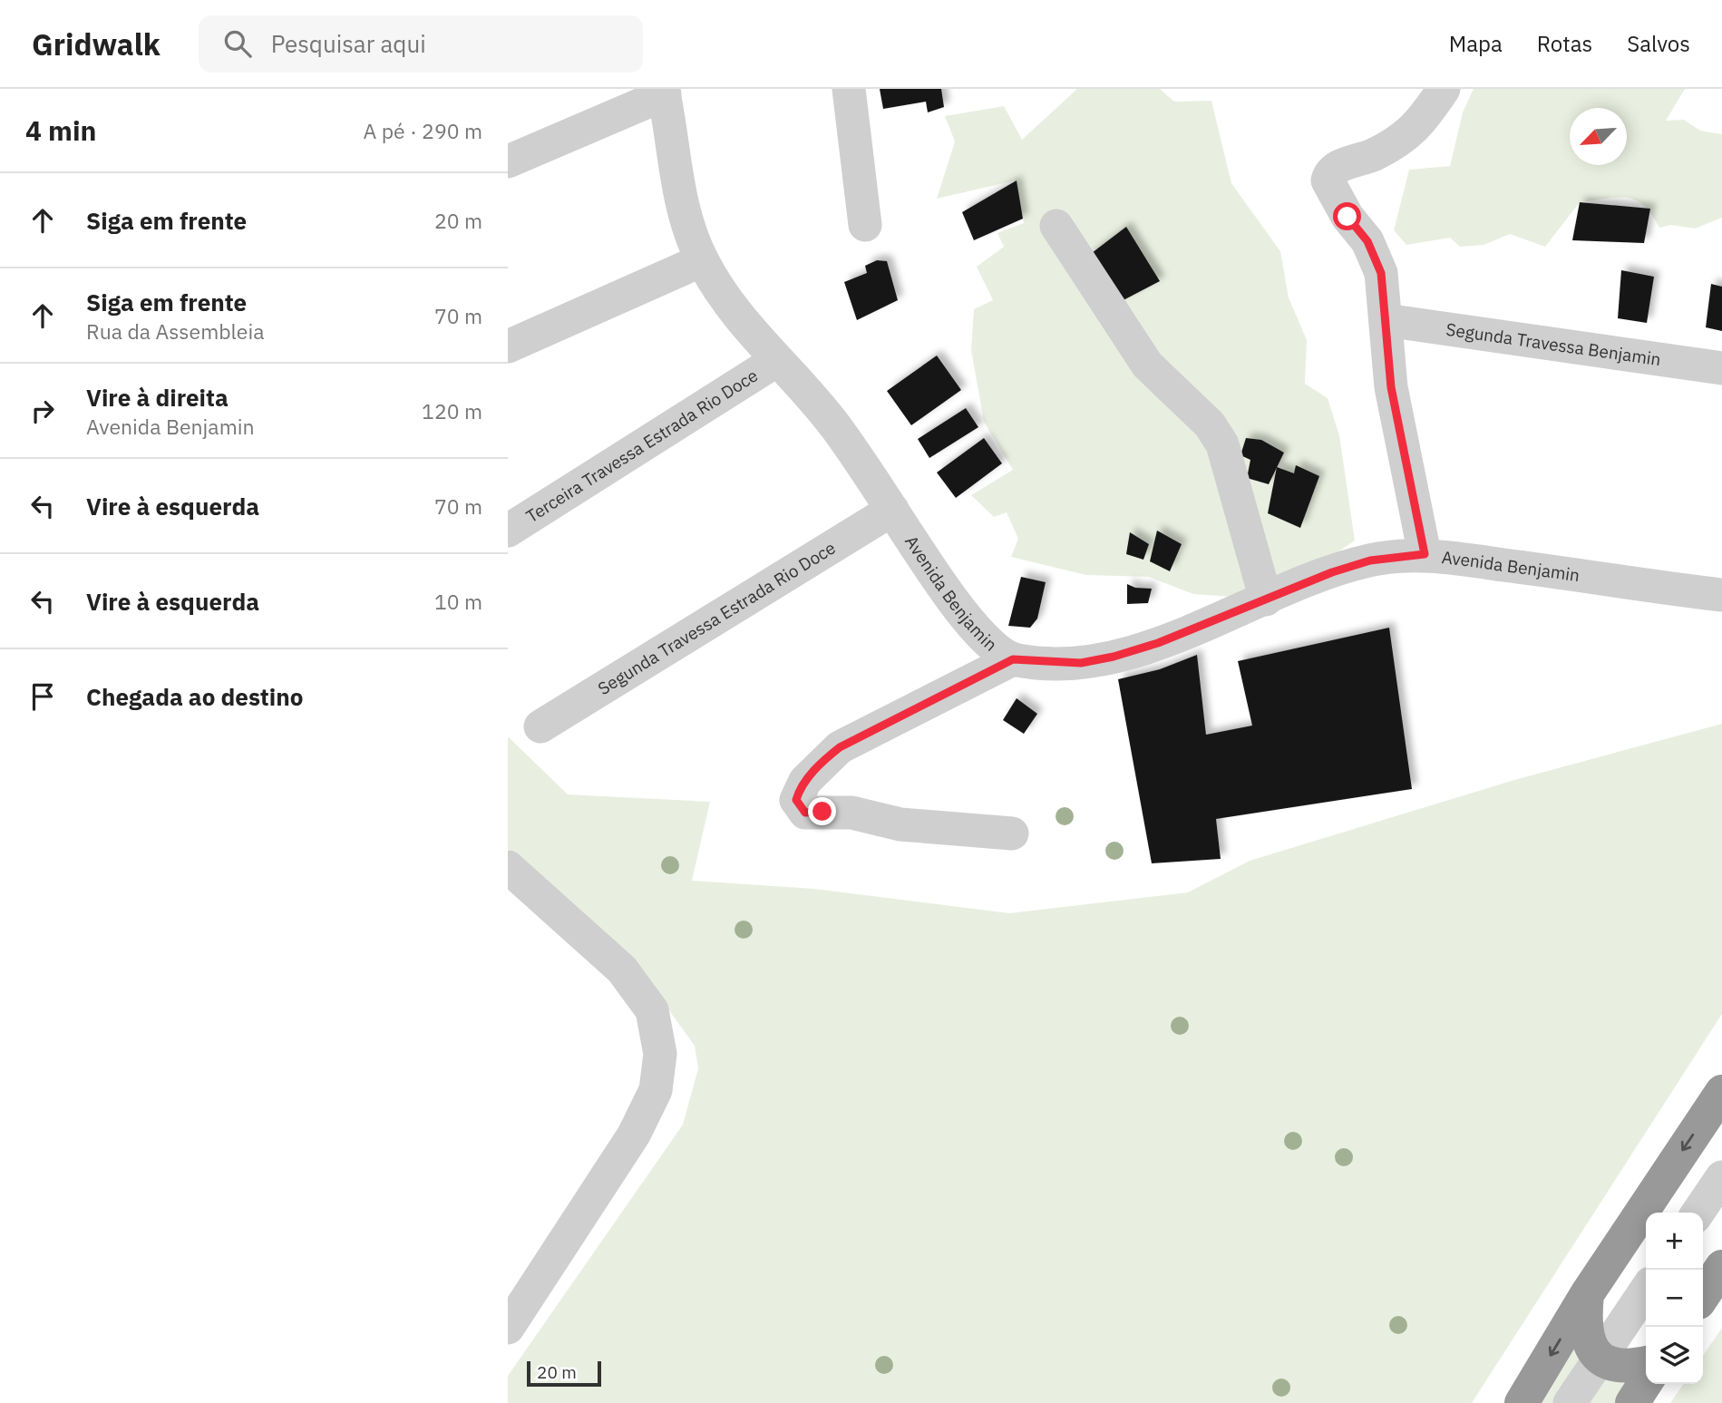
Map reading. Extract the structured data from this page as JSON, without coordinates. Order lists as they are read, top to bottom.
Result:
{
  "streets": {
    "street": [
      "Segunda Travessa Benjamin",
      "Terceira Travessa Estrada Rio Doce",
      "Avenida Benjamin",
      "Segunda Travessa Estrada Rio Doce"
    ]
  },
  "crossings": [
    ["Terceira Travessa Estrada Rio Doce", "Avenida Benjamin"],
    ["Avenida Benjamin", "Segunda Travessa Estrada Rio Doce"]
  ],
  "scale_bar": "20 m",
  "north": "bottom left",
  "page": {
    "header": "Gridwalk",
    "search": "Pesquisar aqui",
    "nav": ["Mapa", "Rotas", "Salvos"],
    "heading": ["4 min", "A pé · 290 m"],
    "list": [
      ["Siga em frente", "20 m"],
      ["Siga em frente", "Rua da Assembleia", "70 m"],
      ["Vire à direita", "Avenida Benjamin", "120 m"],
      ["Vire à esquerda", "70 m"],
      ["Vire à esquerda", "10 m"],
      "Chegada ao destino"
    ],
    "map_buttons": ["+", "−"],
    "scale": "20 m"
  }
}
